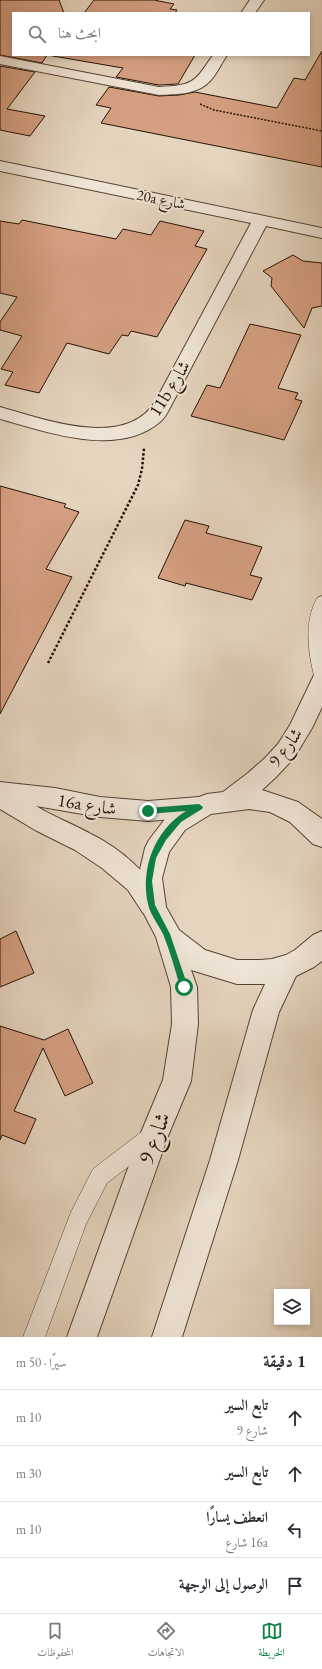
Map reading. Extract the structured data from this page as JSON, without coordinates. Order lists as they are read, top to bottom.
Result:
{
  "streets": {
    "street": [
      "20a شارع",
      "11b شارع",
      "شارع 9",
      "16a شارع"
    ]
  },
  "crossings": [
    ["20a شارع", "11b شارع"]
  ],
  "page": {
    "search": "ابحث هنا",
    "heading": ["1 دقيقة", "سيرًا · 50 m"],
    "list": [
      ["تابع السير", "شارع 9", "10 m"],
      ["تابع السير", "30 m"],
      ["انعطف يسارًا", "16a شارع", "10 m"],
      "الوصول إلى الوجهة"
    ],
    "nav": ["الخريطة", "الاتجاهات", "المحفوظات"]
  }
}
